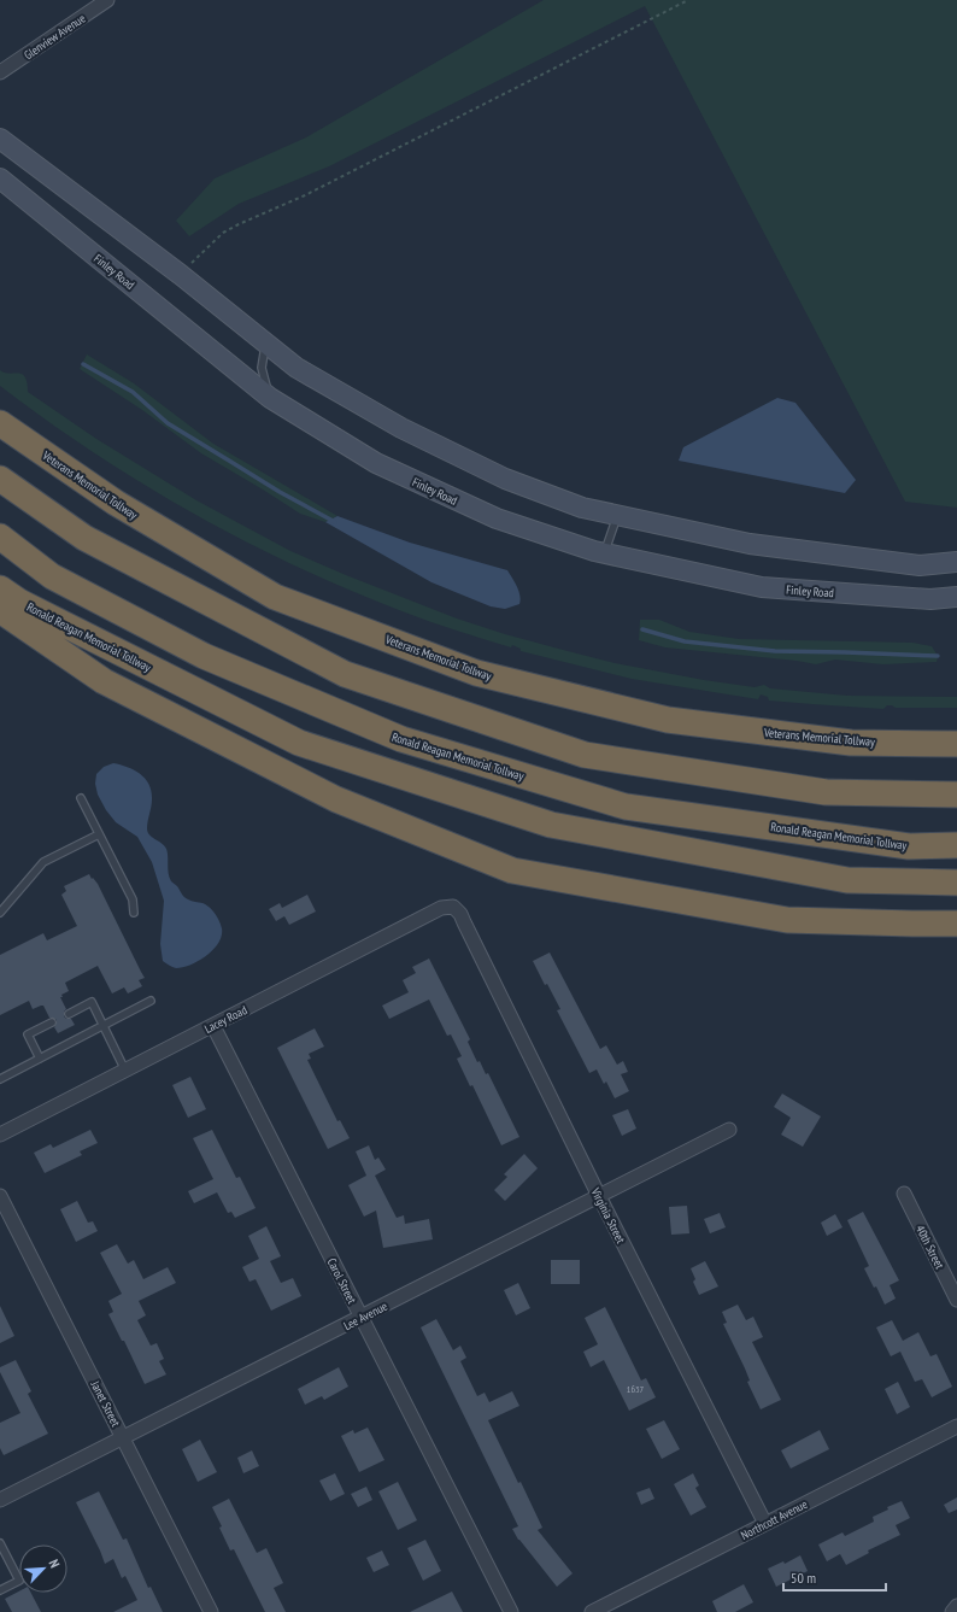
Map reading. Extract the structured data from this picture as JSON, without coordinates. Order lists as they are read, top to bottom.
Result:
{
  "streets": {
    "highway": ["Veterans Memorial Tollway", "Ronald Reagan Memorial Tollway"],
    "main road": ["Finley Road"],
    "street": [
      "Glenview Avenue",
      "Lacey Road",
      "Virginia Street",
      "40th Street",
      "Carol Street",
      "Lee Avenue",
      "Janet Street",
      "Northcott Avenue"
    ]
  },
  "crossings": [
    ["Lacey Road", "Virginia Street"],
    ["Lacey Road", "Carol Street"],
    ["Virginia Street", "Lee Avenue"],
    ["Virginia Street", "Northcott Avenue"],
    ["Carol Street", "Lee Avenue"],
    ["Lee Avenue", "Janet Street"]
  ],
  "house_numbers": ["1637"],
  "scale_bar": "50 m",
  "north": "top right"
}
